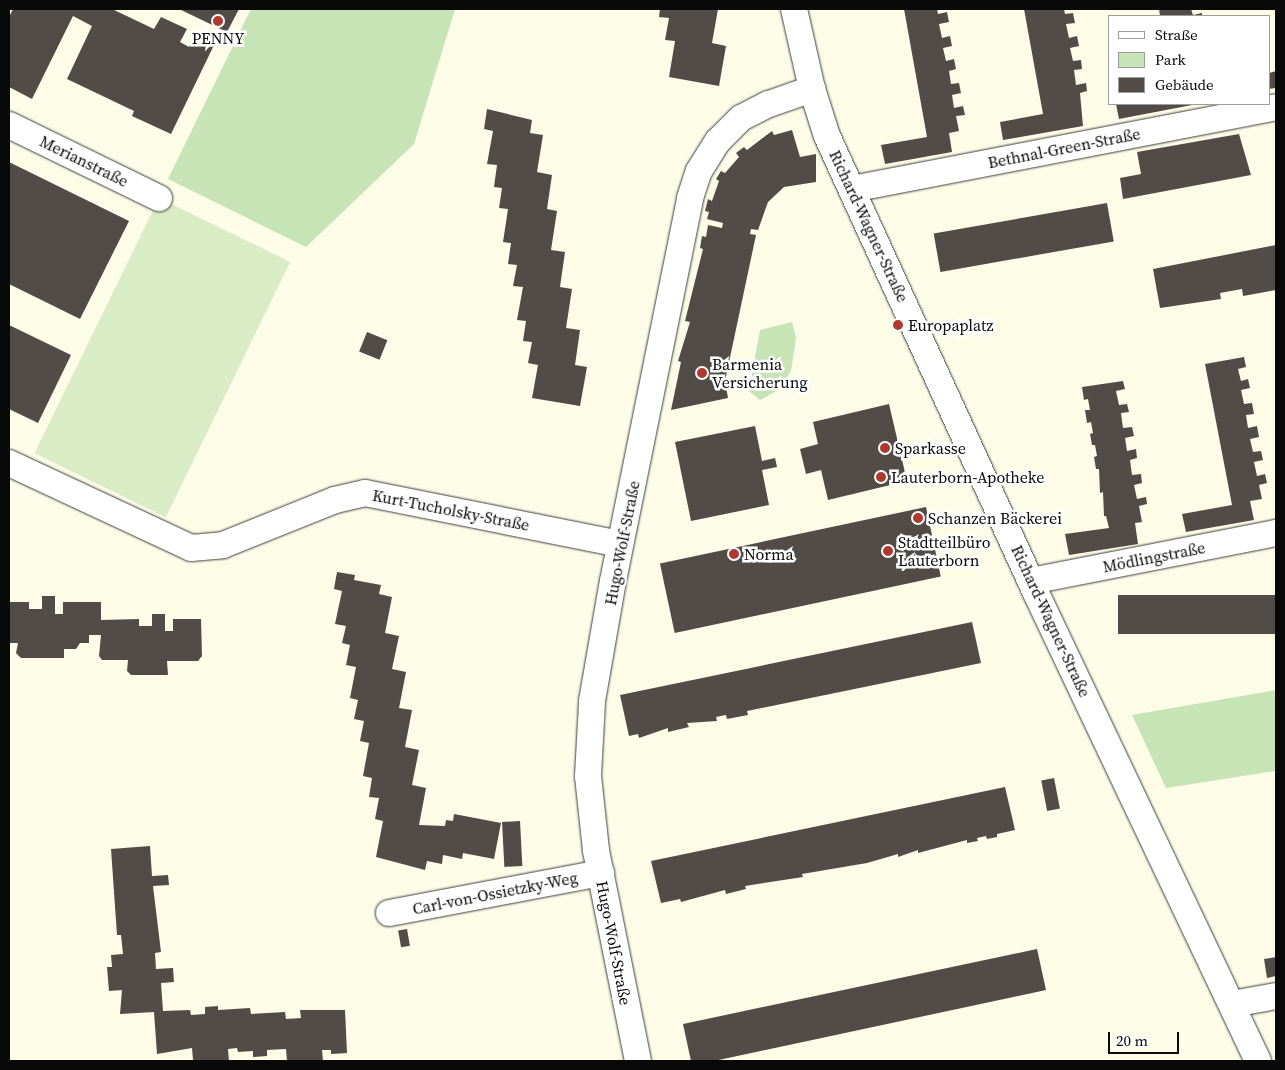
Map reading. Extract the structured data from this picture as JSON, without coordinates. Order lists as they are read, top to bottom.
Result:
{
  "streets": {
    "street": [
      "Bethnal-Green-Straße",
      "Merianstraße",
      "Richard-Wagner-Straße",
      "Kurt-Tucholsky-Straße",
      "Hugo-Wolf-Straße",
      "Mödlingstraße",
      "Carl-von-Ossietzky-Weg"
    ]
  },
  "crossings": [
    ["Bethnal-Green-Straße", "Richard-Wagner-Straße"],
    ["Richard-Wagner-Straße", "Hugo-Wolf-Straße"],
    ["Richard-Wagner-Straße", "Mödlingstraße"],
    ["Kurt-Tucholsky-Straße", "Hugo-Wolf-Straße"],
    ["Hugo-Wolf-Straße", "Carl-von-Ossietzky-Weg"]
  ],
  "places": [
    "PENNY",
    "Europaplatz",
    "Barmenia Versicherung",
    "Sparkasse",
    "Lauterborn-Apotheke",
    "Schanzen Bäckerei",
    "Stadtteilbüro Lauterborn",
    "Norma"
  ],
  "legend": ["Straße", "Park", "Gebäude"],
  "scale_bar": "20 m"
}
